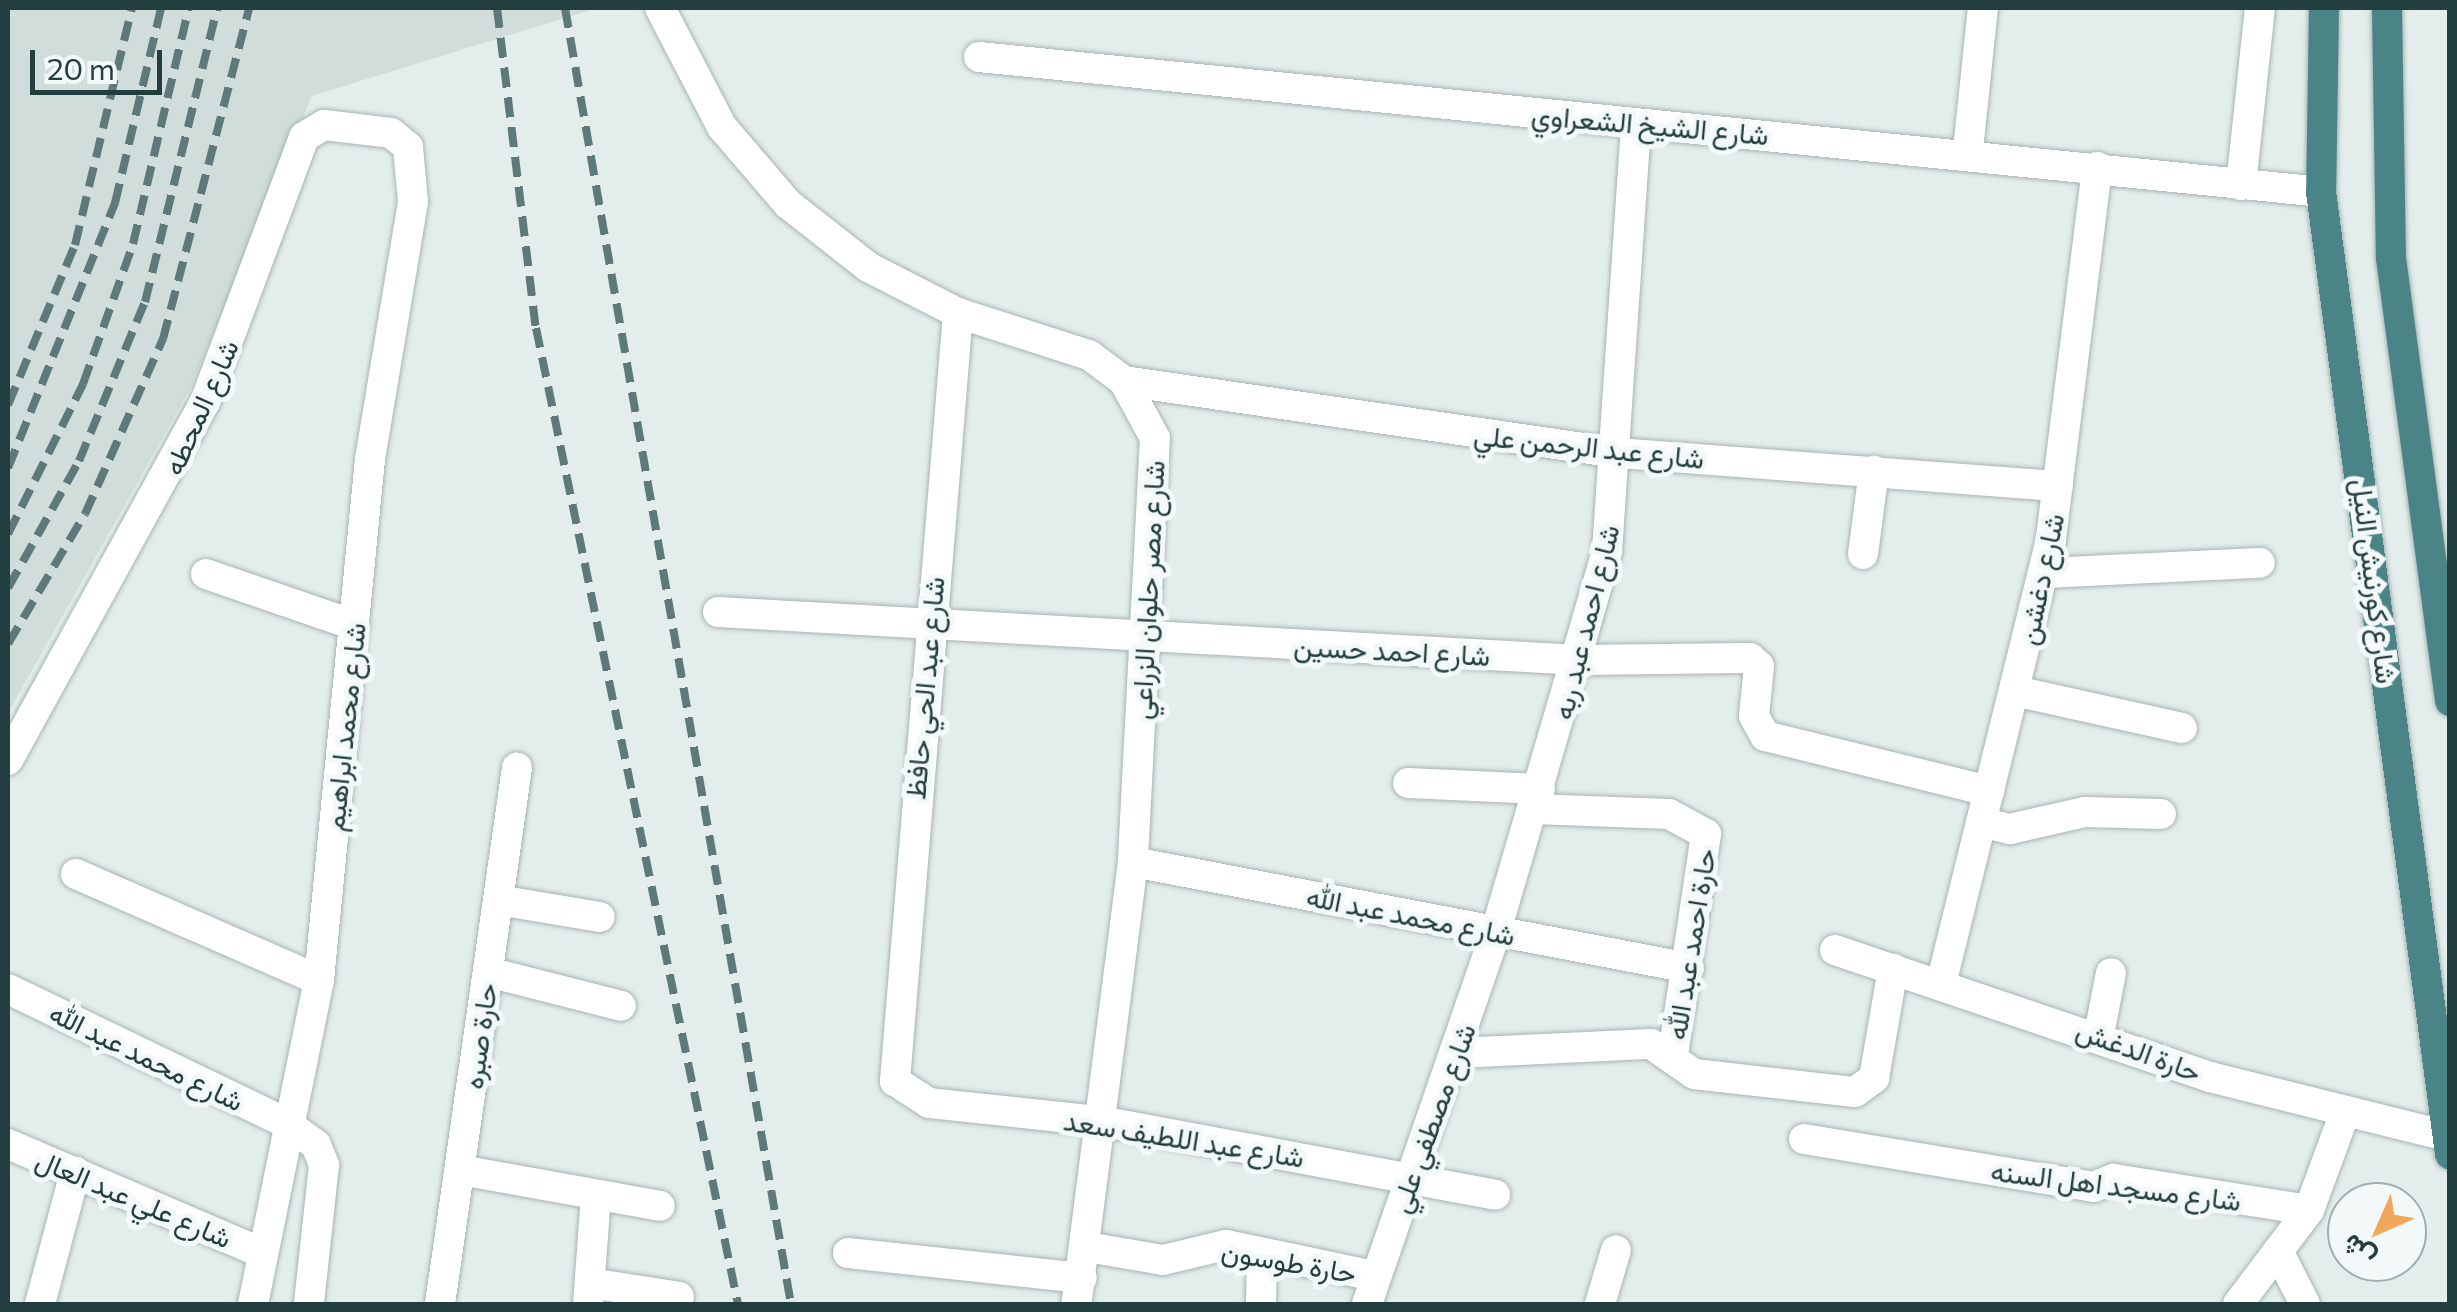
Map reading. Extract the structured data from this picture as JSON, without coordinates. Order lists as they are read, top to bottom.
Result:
{
  "streets": {
    "highway": ["شارع كورنيش النيل"],
    "street": [
      "شارع الشيخ الشعراوي",
      "شارع المحطه",
      "شارع عبد الرحمن علي",
      "شارع دغشن",
      "شارع مصر حلوان الزراعي",
      "شارع احمد عبد ربه",
      "شارع احمد حسين",
      "شارع عبد الحي حافظ",
      "شارع محمد ابراهيم",
      "شارع محمد عبد الله",
      "حارة احمد عبد الله",
      "حارة صبره",
      "حارة الدغش",
      "شارع مصطفي علي",
      "شارع عبد اللطيف سعد",
      "شارع مسجد اهل السنه",
      "شارع علي عبد العال",
      "حارة طوسون"
    ]
  },
  "crossings": [
    ["شارع الشيخ الشعراوي", "شارع دغشن"],
    ["شارع الشيخ الشعراوي", "شارع كورنيش النيل"],
    ["شارع الشيخ الشعراوي", "شارع احمد عبد ربه"],
    ["شارع المحطه", "شارع محمد ابراهيم"],
    ["شارع عبد الرحمن علي", "شارع دغشن"],
    ["شارع عبد الرحمن علي", "شارع مصر حلوان الزراعي"],
    ["شارع عبد الرحمن علي", "شارع احمد عبد ربه"],
    ["شارع دغشن", "شارع احمد حسين"],
    ["شارع دغشن", "حارة الدغش"],
    ["شارع كورنيش النيل", "حارة الدغش"],
    ["شارع مصر حلوان الزراعي", "شارع احمد حسين"],
    ["شارع مصر حلوان الزراعي", "شارع عبد الحي حافظ"],
    ["شارع مصر حلوان الزراعي", "شارع محمد عبد الله"],
    ["شارع مصر حلوان الزراعي", "شارع عبد اللطيف سعد"],
    ["شارع مصر حلوان الزراعي", "حارة طوسون"],
    ["شارع احمد عبد ربه", "شارع احمد حسين"],
    ["شارع احمد عبد ربه", "شارع محمد عبد الله"],
    ["شارع احمد عبد ربه", "حارة احمد عبد الله"],
    ["شارع احمد عبد ربه", "شارع مصطفي علي"],
    ["شارع احمد حسين", "شارع عبد الحي حافظ"],
    ["شارع عبد الحي حافظ", "شارع عبد اللطيف سعد"],
    ["شارع محمد ابراهيم", "شارع محمد عبد الله"],
    ["شارع محمد ابراهيم", "شارع علي عبد العال"],
    ["شارع محمد عبد الله", "حارة احمد عبد الله"],
    ["شارع محمد عبد الله", "شارع مصطفي علي"],
    ["شارع مصطفي علي", "شارع عبد اللطيف سعد"],
    ["شارع مصطفي علي", "حارة طوسون"]
  ],
  "scale_bar": "20 m",
  "north": "bottom left"
}
